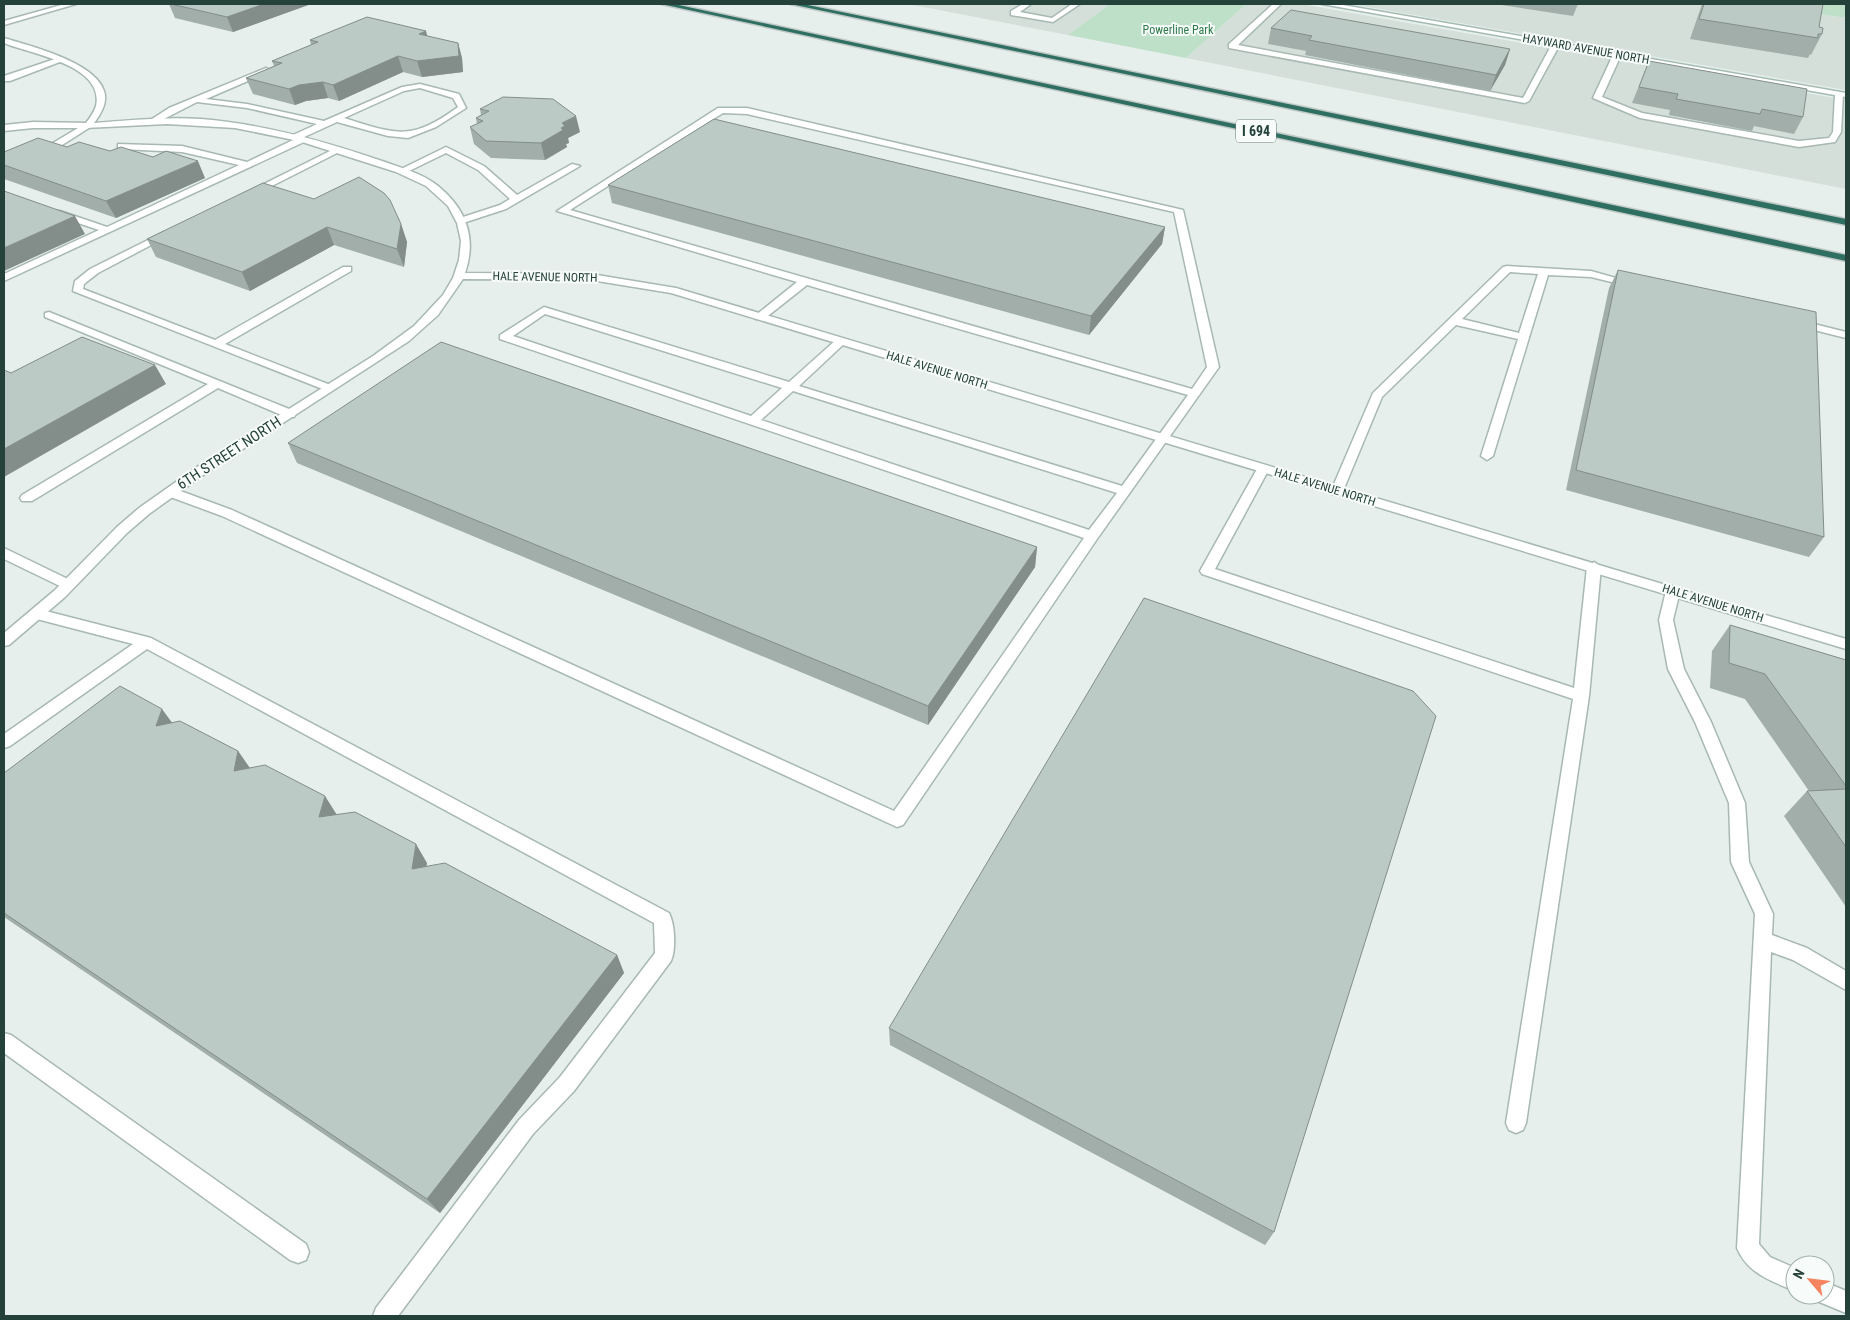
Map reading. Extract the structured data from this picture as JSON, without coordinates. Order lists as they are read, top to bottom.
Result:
{
  "streets": {
    "highway": ["I 694"],
    "street": ["HAYWARD AVENUE NORTH", "HALE AVENUE NORTH", "6TH STREET NORTH"]
  },
  "crossings": [
    ["HALE AVENUE NORTH", "6TH STREET NORTH"]
  ],
  "parks": ["Powerline Park"],
  "north": "top left"
}
